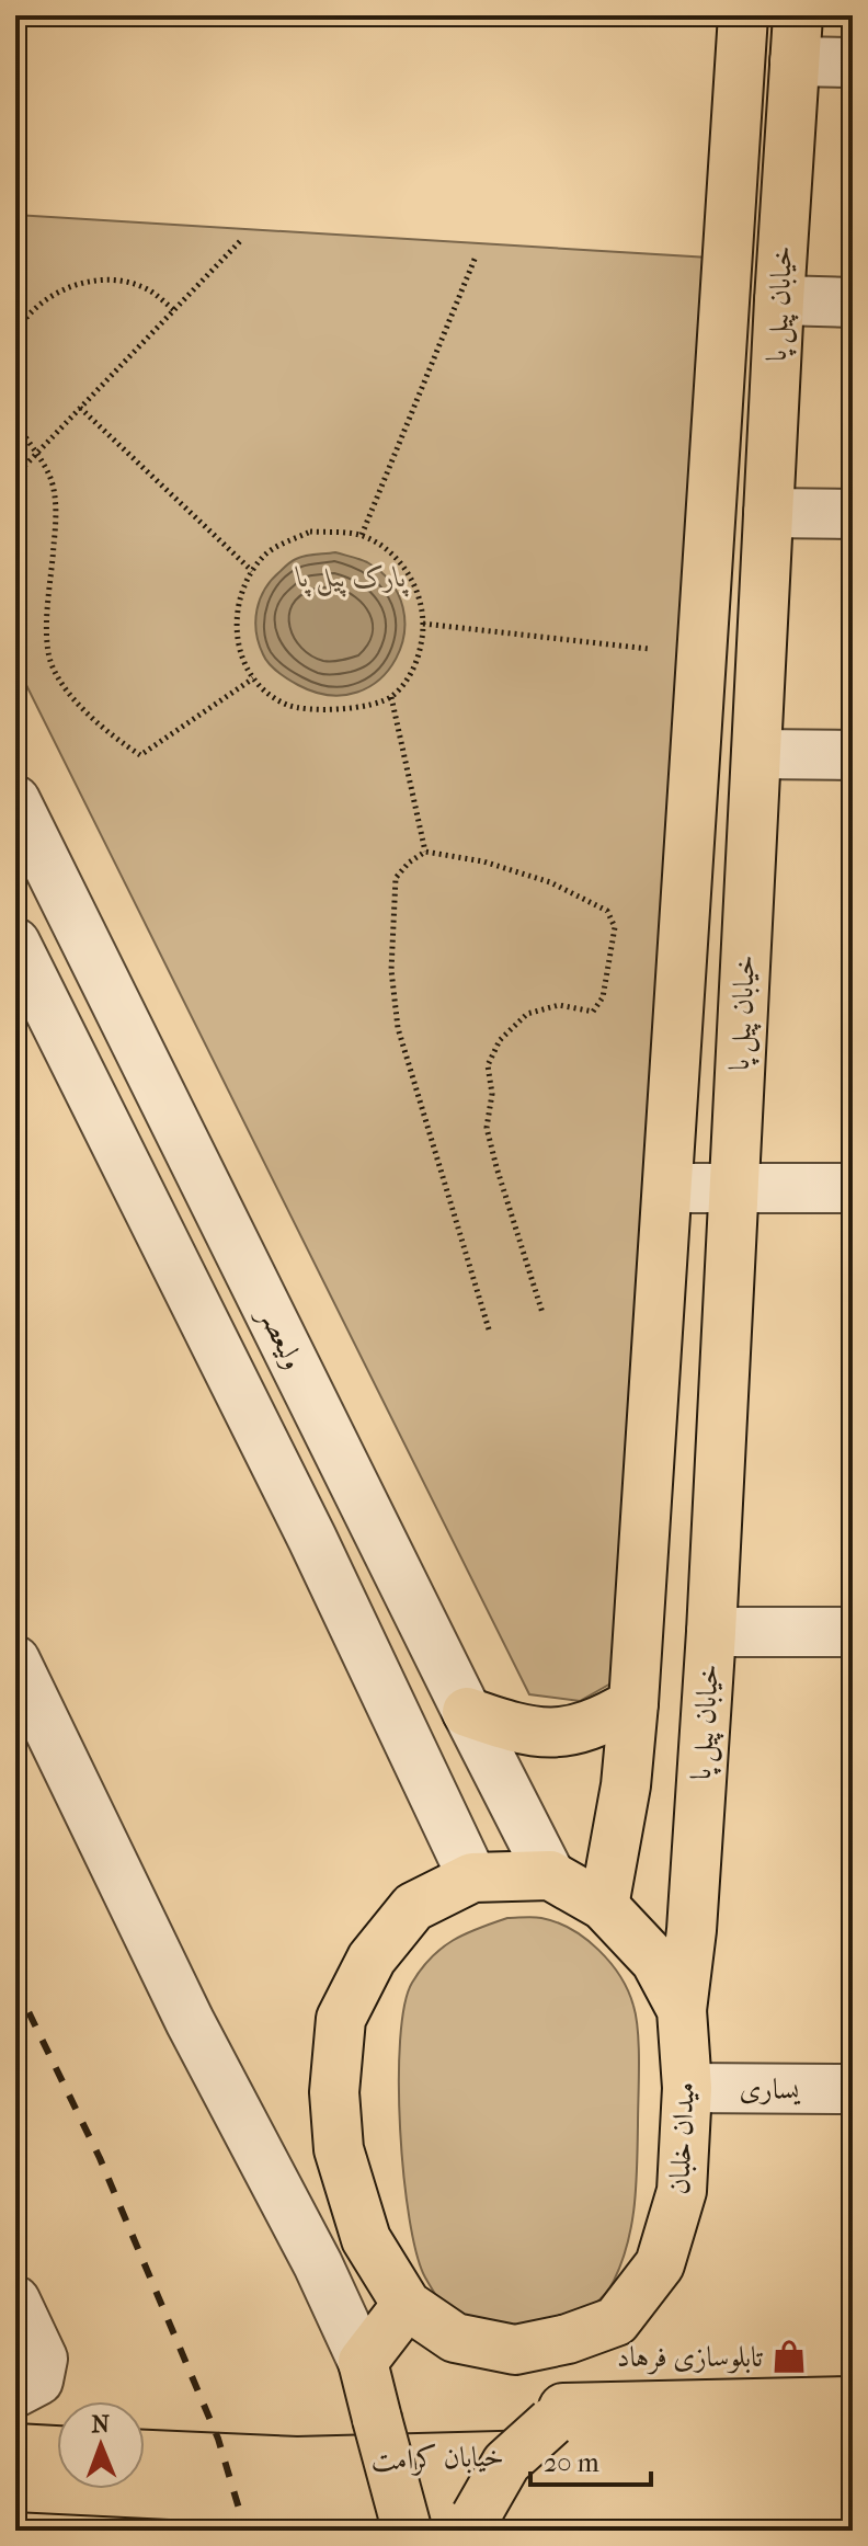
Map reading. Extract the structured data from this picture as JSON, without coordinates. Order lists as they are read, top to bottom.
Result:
{
  "streets": {
    "main road": ["خیابان پیل پا", "میدان خلبان", "خیابان کرامت"],
    "street": ["ولیعصر", "یساری"]
  },
  "crossings": [
    ["خیابان پیل پا", "میدان خلبان"],
    ["ولیعصر", "میدان خلبان"],
    ["یساری", "میدان خلبان"]
  ],
  "parks": ["پارک پیل پا"],
  "places": {
    "shop": ["تابلوسازی فرهاد"]
  },
  "scale_bar": "20 m",
  "north": "top"
}
